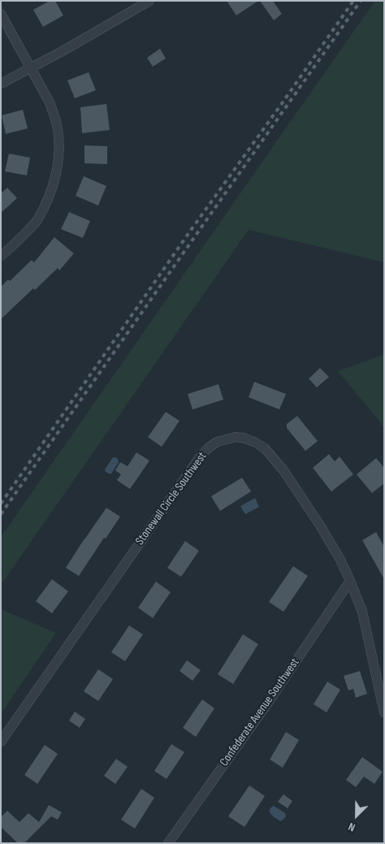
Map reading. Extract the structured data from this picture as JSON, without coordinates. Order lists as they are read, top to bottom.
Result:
{
  "streets": {
    "street": ["Stonewall Circle Southwest", "Confederate Avenue Southwest"]
  },
  "crossings": [
    ["Stonewall Circle Southwest", "Confederate Avenue Southwest"]
  ],
  "north": "bottom left"
}
